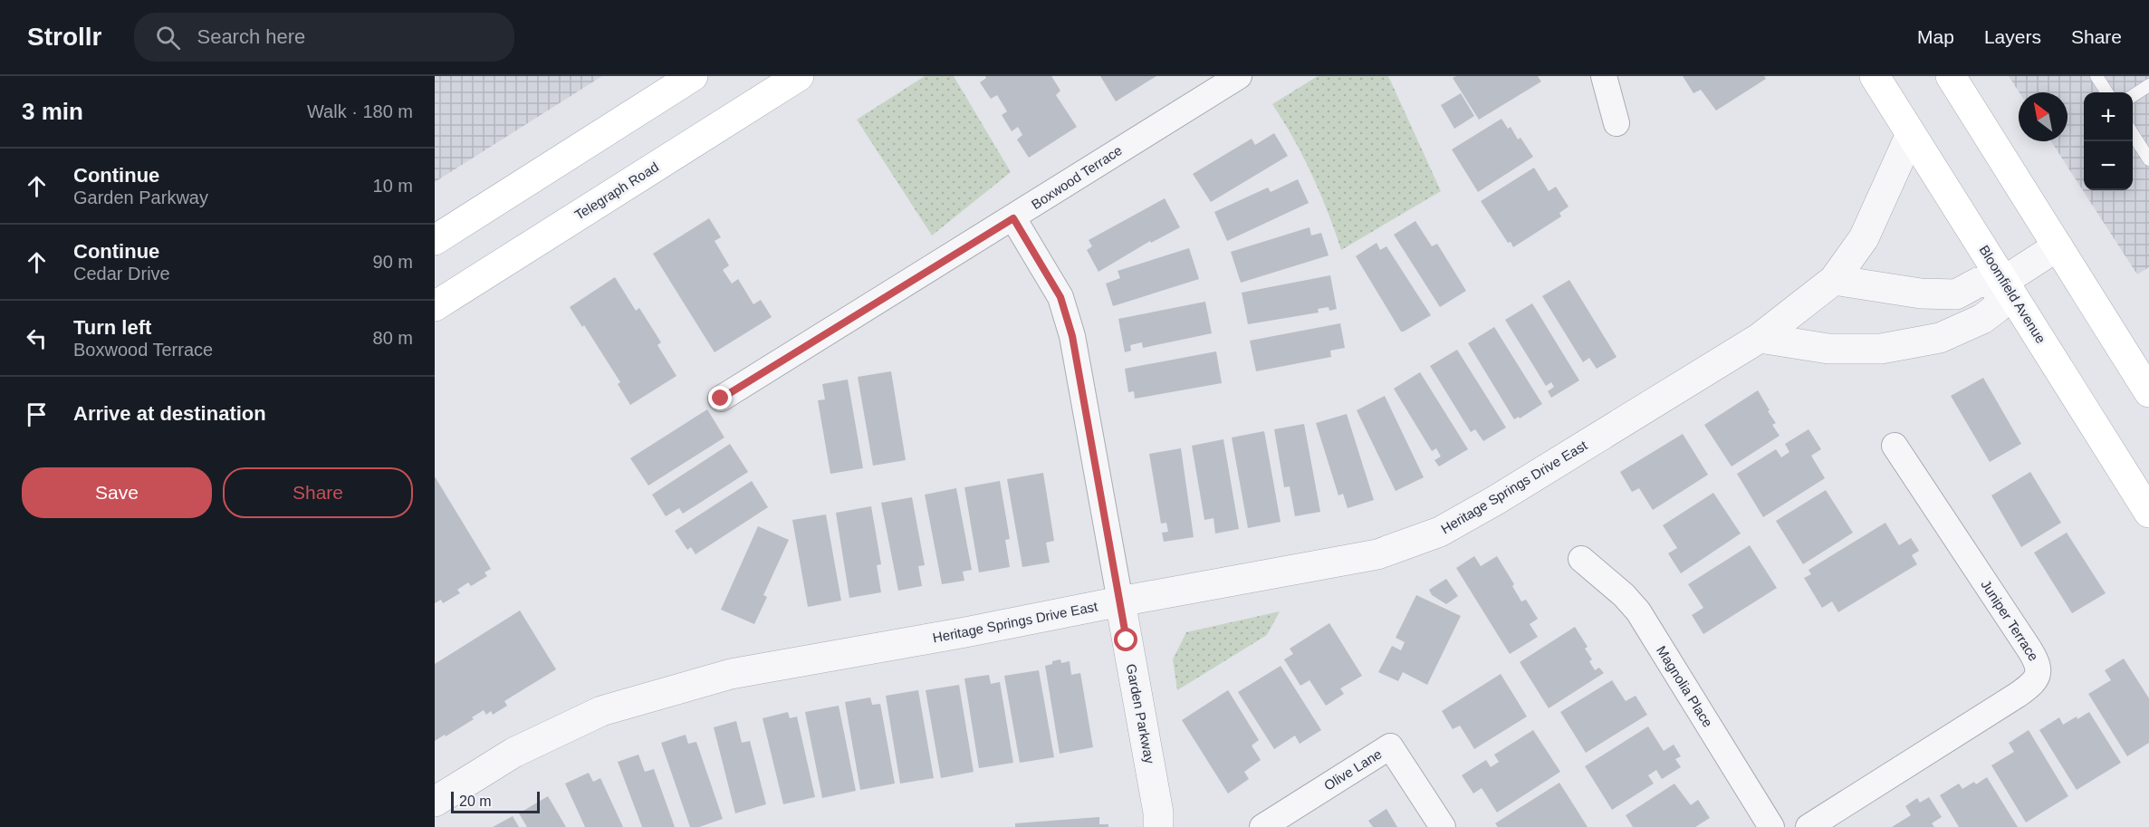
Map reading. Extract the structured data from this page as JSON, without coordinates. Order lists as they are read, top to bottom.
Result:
{
  "streets": {
    "main road": ["Telegraph Road", "Bloomfield Avenue"],
    "street": [
      "Boxwood Terrace",
      "Heritage Springs Drive East",
      "Juniper Terrace",
      "Magnolia Place",
      "Garden Parkway",
      "Olive Lane"
    ]
  },
  "crossings": [
    ["Bloomfield Avenue", "Heritage Springs Drive East"],
    ["Heritage Springs Drive East", "Garden Parkway"]
  ],
  "scale_bar": "20 m",
  "north": "top left",
  "page": {
    "header": "Strollr",
    "search": "Search here",
    "nav": ["Map", "Layers", "Share"],
    "heading": ["3 min", "Walk · 180 m"],
    "map_buttons": ["+", "−"],
    "list": [
      ["Continue", "Garden Parkway", "10 m"],
      ["Continue", "Cedar Drive", "90 m"],
      ["Turn left", "Boxwood Terrace", "80 m"],
      "Arrive at destination"
    ],
    "buttons": ["Save", "Share"],
    "scale": "20 m"
  }
}
